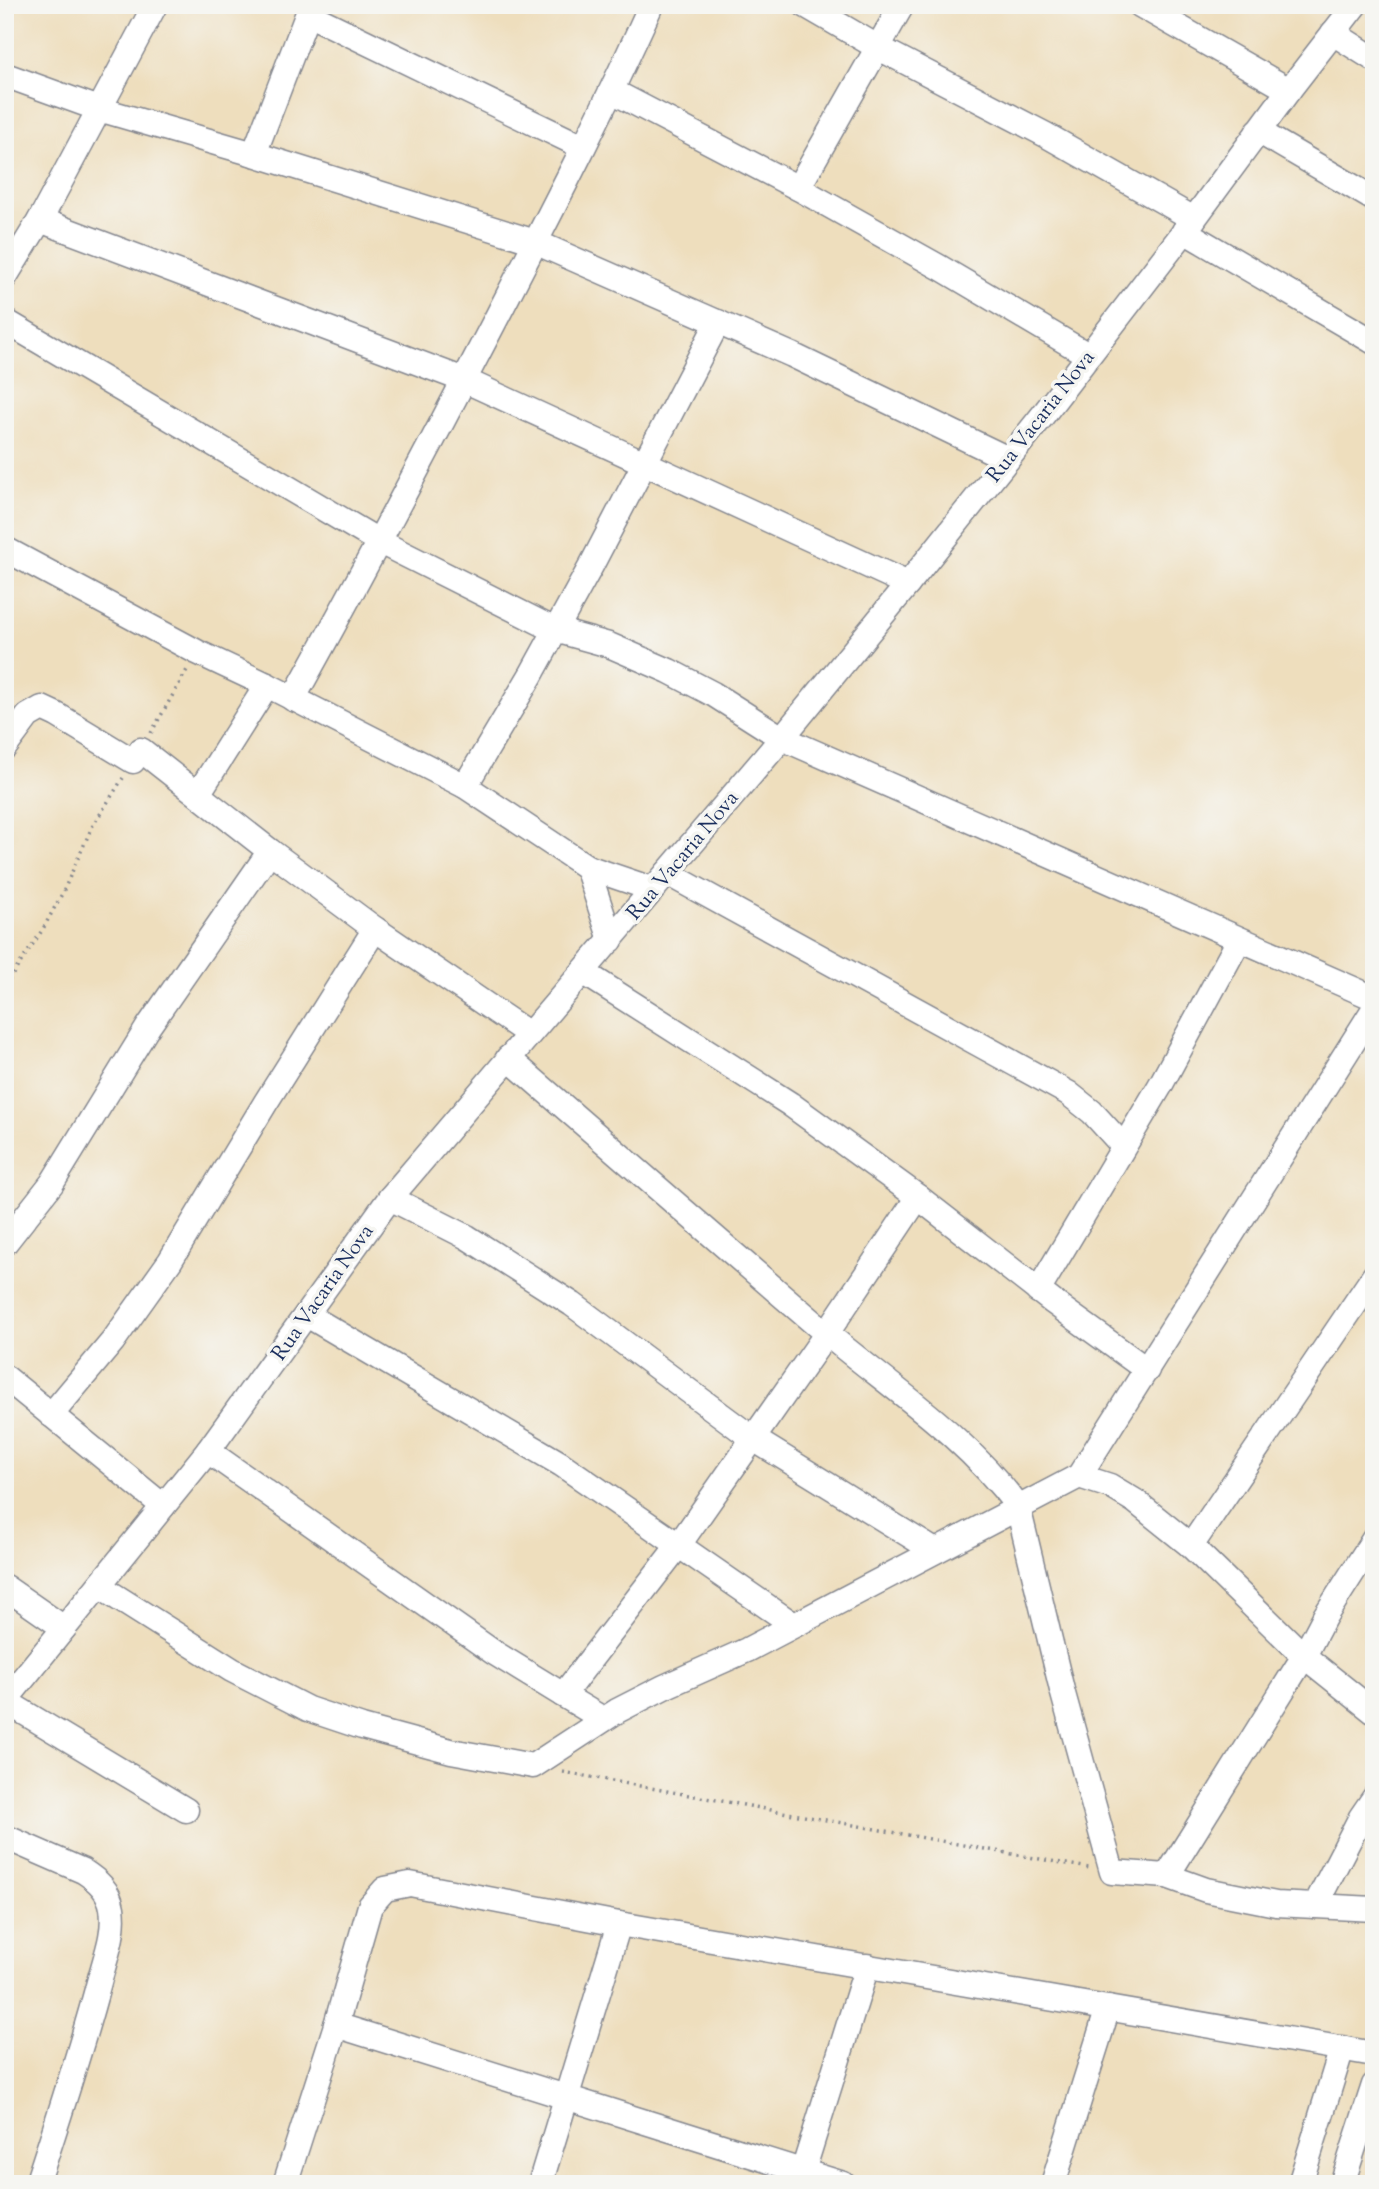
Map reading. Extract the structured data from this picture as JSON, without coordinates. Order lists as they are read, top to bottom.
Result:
{
  "streets": {
    "street": ["Rua Vacaria Nova"]
  }
}
